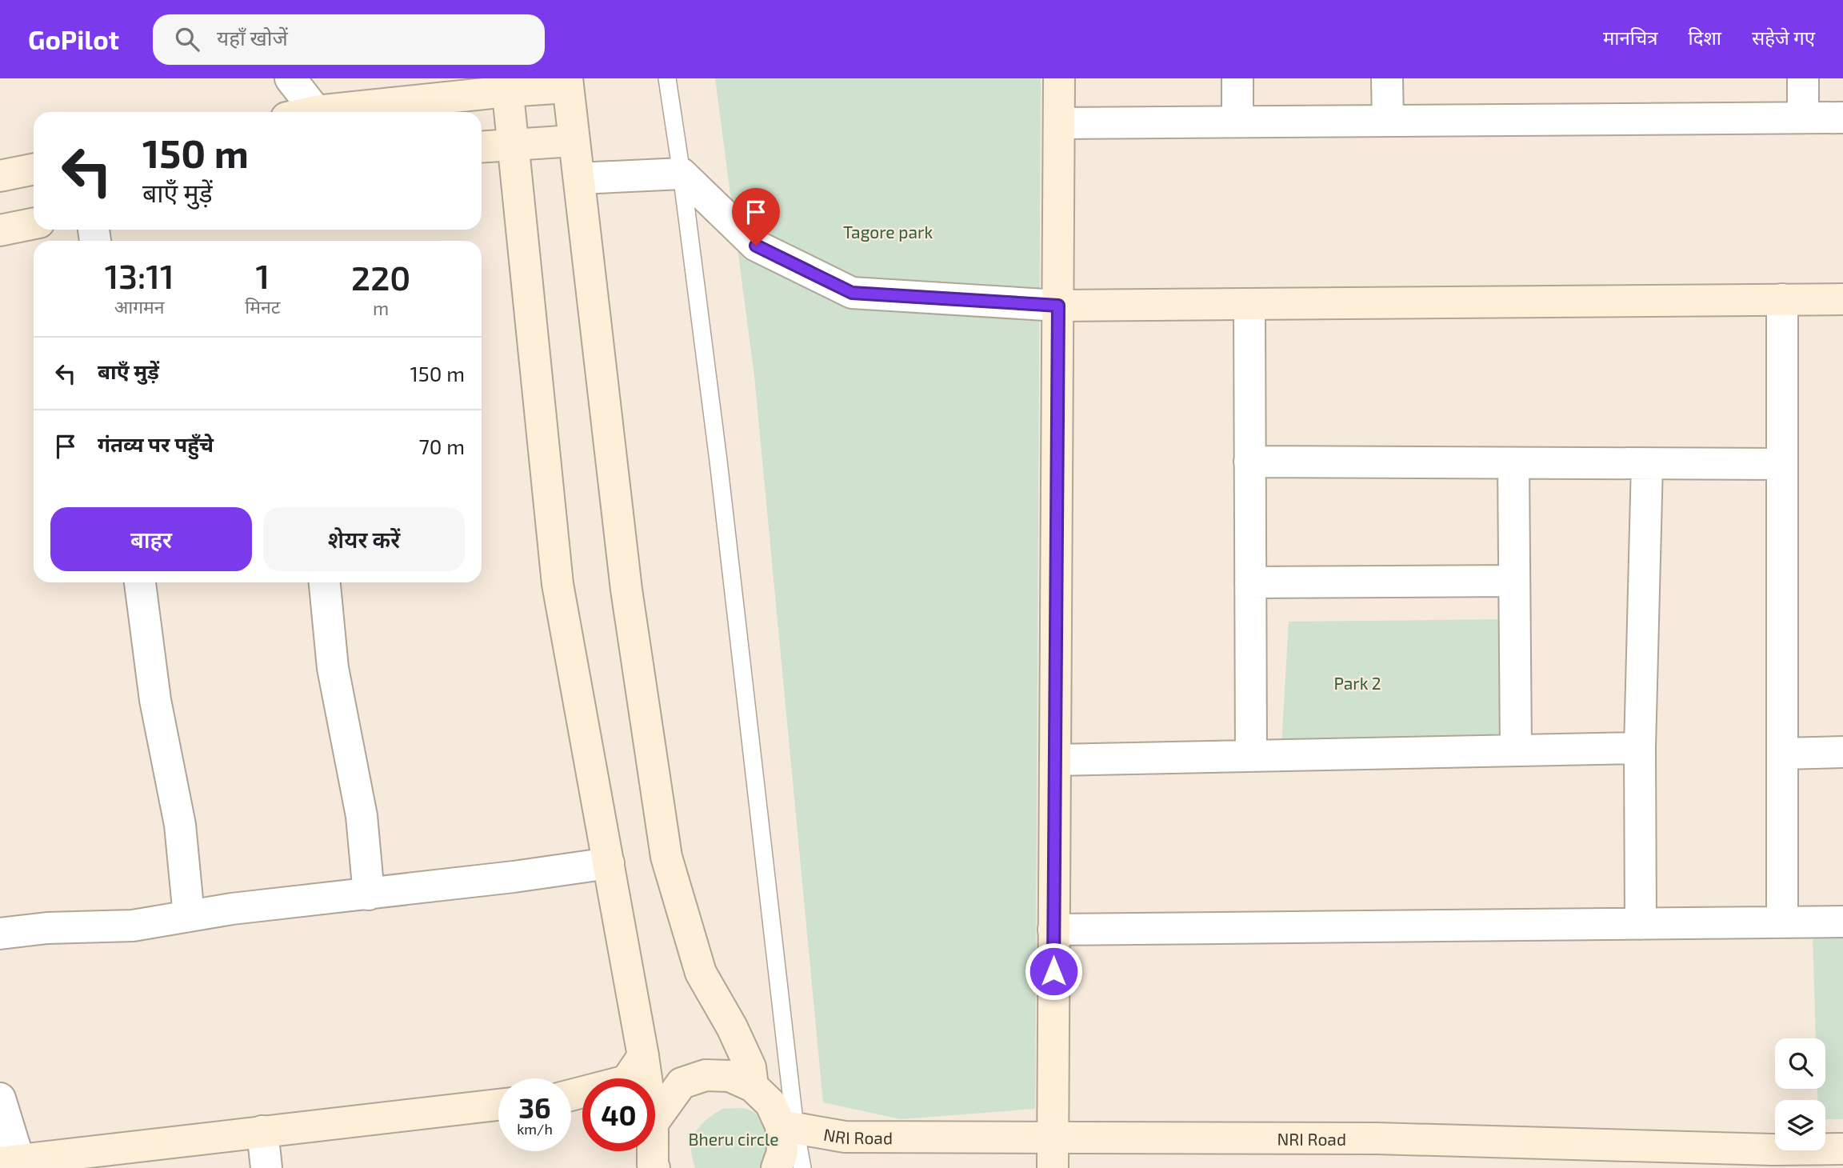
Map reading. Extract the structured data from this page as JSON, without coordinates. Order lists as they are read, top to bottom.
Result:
{
  "streets": {
    "street": ["NRI Road"]
  },
  "parks": ["Tagore park", "Park 2", "Bheru circle"],
  "page": {
    "header": "GoPilot",
    "search": "यहाँ खोजें",
    "nav": ["मानचित्र", "दिशा", "सहेजे गए"],
    "turn": ["150 m", "बाएँ मुड़ें"],
    "eta": [
      "13:11",
      "आगमन",
      "1",
      "मिनट",
      "220",
      "m"
    ],
    "list": [
      {
        "name": "बाएँ मुड़ें",
        "value": "150 m"
      },
      {
        "name": "गंतव्य पर पहुँचे",
        "value": "70 m"
      }
    ],
    "buttons": ["बाहर", "शेयर करें"],
    "speed": "36 km/h",
    "limit": "40"
  }
}
